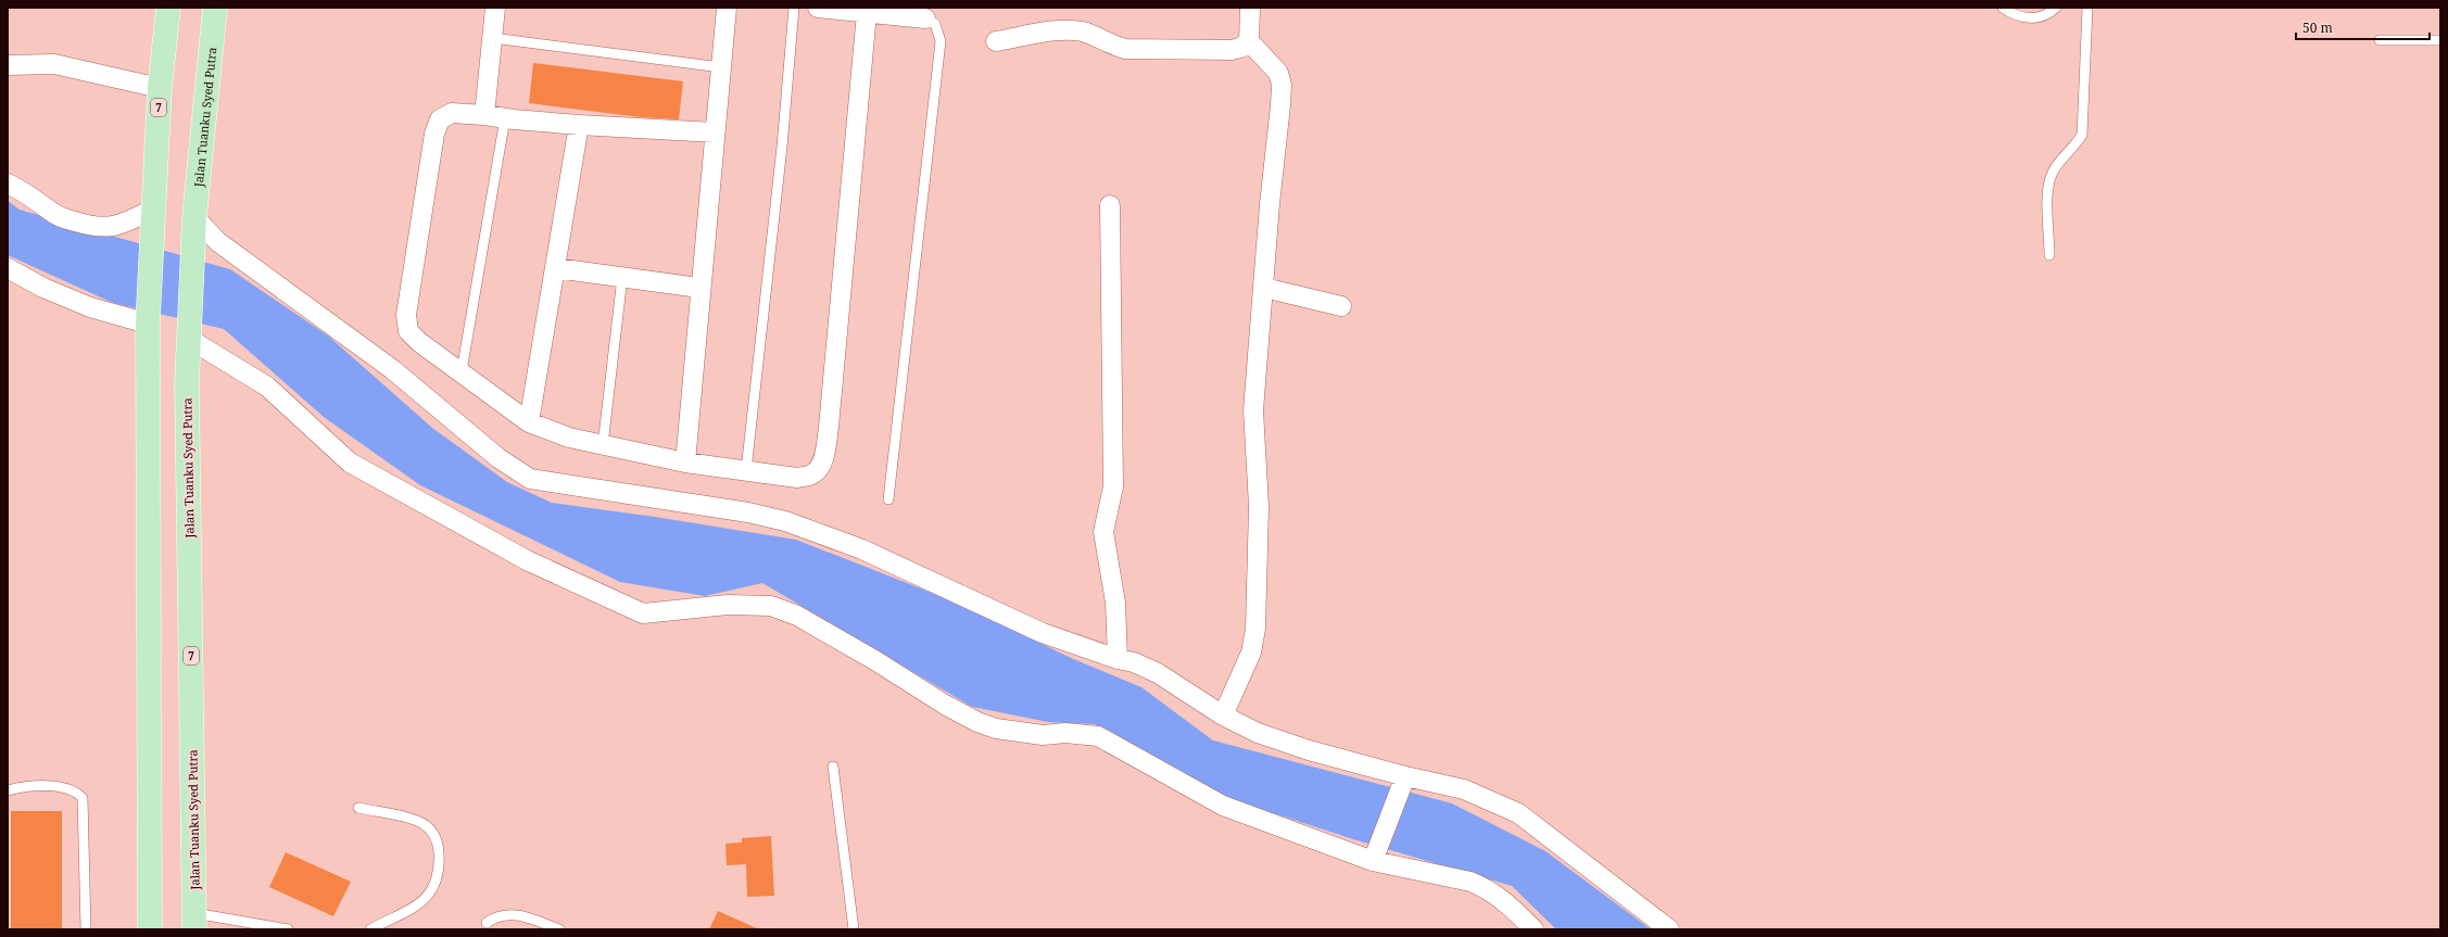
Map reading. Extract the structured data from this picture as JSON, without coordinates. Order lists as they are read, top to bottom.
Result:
{
  "streets": {
    "main road": ["7", "Jalan Tuanku Syed Putra"]
  },
  "scale_bar": "50 m"
}
